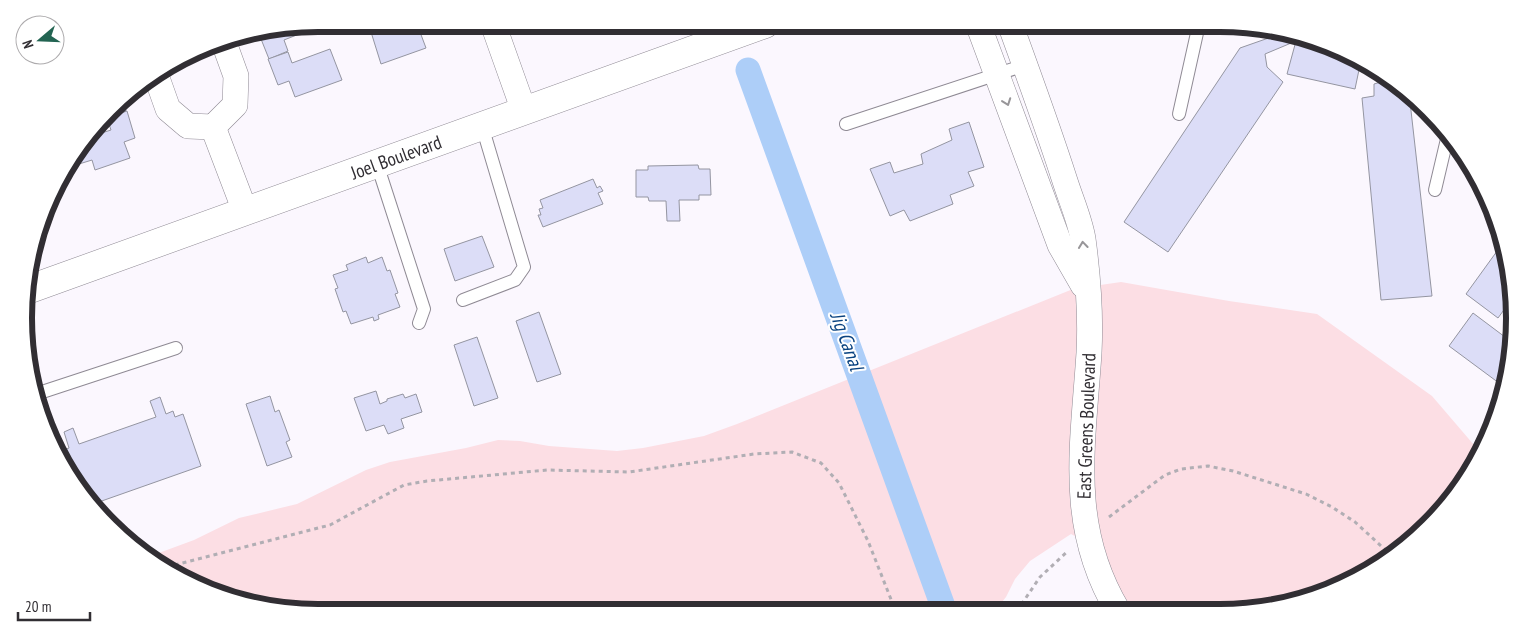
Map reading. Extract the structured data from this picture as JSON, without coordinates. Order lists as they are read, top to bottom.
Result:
{
  "streets": {
    "main road": ["Joel Boulevard"],
    "street": ["East Greens Boulevard"]
  },
  "water": ["Jig Canal"],
  "scale_bar": "20 m",
  "north": "left"
}
